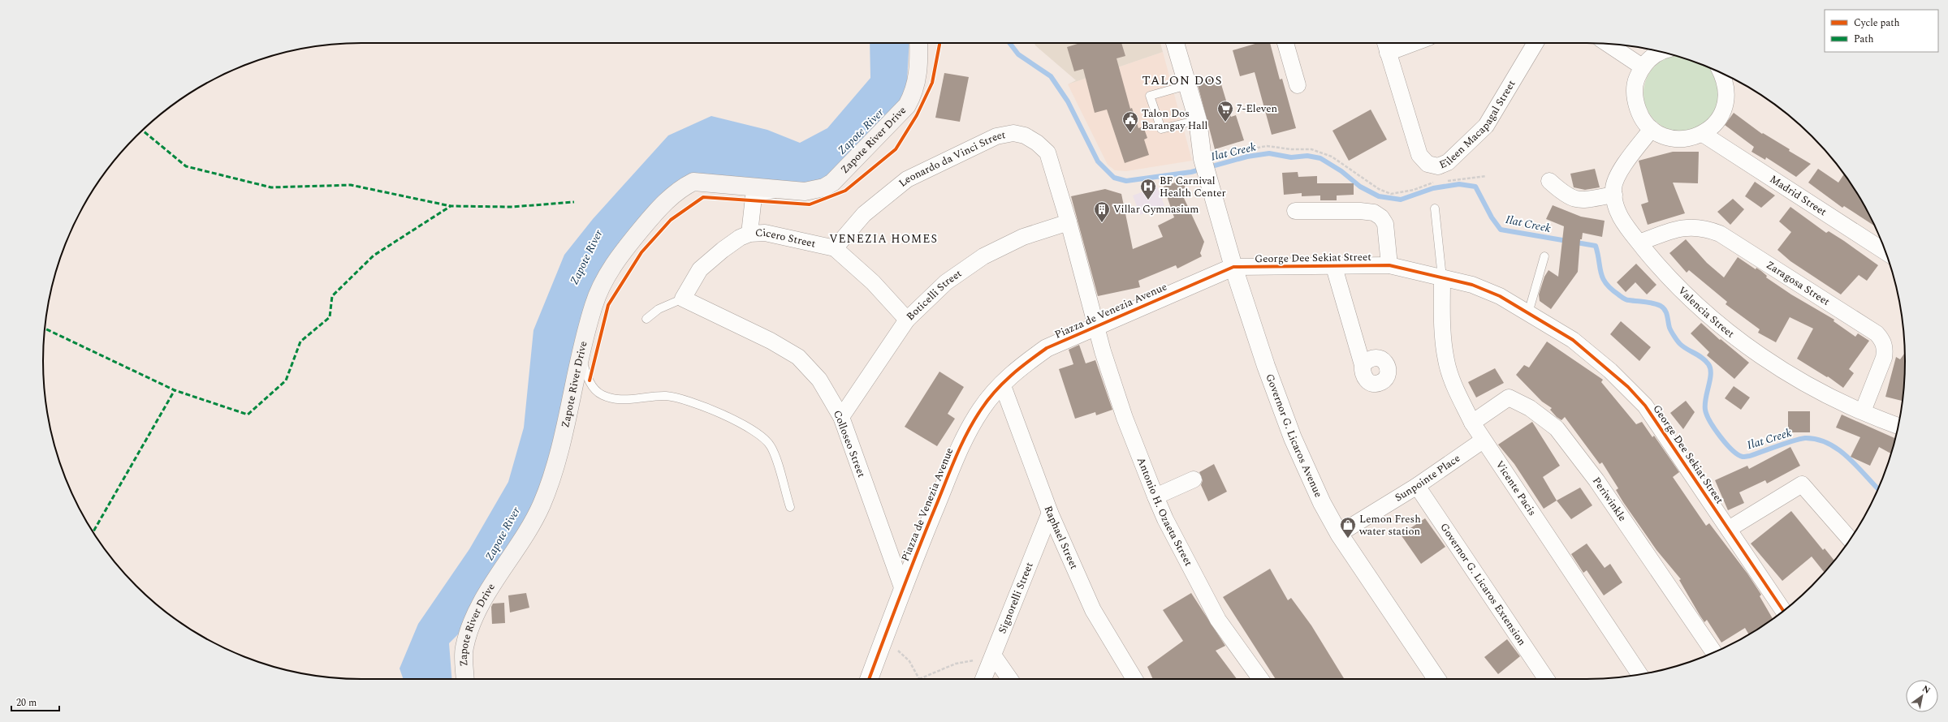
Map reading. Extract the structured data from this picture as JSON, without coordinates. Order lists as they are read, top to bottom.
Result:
{
  "streets": {
    "main road": ["Zapote River Drive"],
    "street": [
      "Eileen Macapagal Street",
      "Leonardo da Vinci Street",
      "Madrid Street",
      "Cicero Street",
      "George Dee Sekiat Street",
      "Zaragosa Street",
      "Boticelli Street",
      "Piazza de Venezia Avenue",
      "Valencia Street",
      "Governor G. Licaros Avenue",
      "Colloseo Street",
      "Sunpointe Place",
      "Vicente Pacis",
      "Periwinkle",
      "Antonio H. Ozaeta Street",
      "Raphael Street",
      "Governor G. Licaros Extension",
      "Signorelli Street"
    ]
  },
  "crossings": [
    ["Zapote River Drive", "Cicero Street"],
    ["Leonardo da Vinci Street", "Cicero Street"],
    ["Leonardo da Vinci Street", "Boticelli Street"],
    ["Leonardo da Vinci Street", "Piazza de Venezia Avenue"],
    ["Leonardo da Vinci Street", "Antonio H. Ozaeta Street"],
    ["Cicero Street", "Boticelli Street"],
    ["Cicero Street", "Colloseo Street"],
    ["George Dee Sekiat Street", "Piazza de Venezia Avenue"],
    ["George Dee Sekiat Street", "Governor G. Licaros Avenue"],
    ["George Dee Sekiat Street", "Vicente Pacis"],
    ["Zaragosa Street", "Valencia Street"],
    ["Boticelli Street", "Colloseo Street"],
    ["Piazza de Venezia Avenue", "Governor G. Licaros Avenue"],
    ["Piazza de Venezia Avenue", "Colloseo Street"],
    ["Piazza de Venezia Avenue", "Antonio H. Ozaeta Street"],
    ["Piazza de Venezia Avenue", "Raphael Street"],
    ["Governor G. Licaros Avenue", "Sunpointe Place"],
    ["Sunpointe Place", "Vicente Pacis"],
    ["Sunpointe Place", "Governor G. Licaros Extension"],
    ["Vicente Pacis", "Periwinkle"],
    ["Raphael Street", "Signorelli Street"]
  ],
  "districts": ["TALON DOS", "VENEZIA HOMES"],
  "water": ["Zapote River", "Ilat Creek"],
  "places": {
    "supermarket": ["7-Eleven"],
    "public building": ["Talon Dos Barangay Hall"],
    "hospital": ["BF Carnival Health Center"],
    "building": ["Villar Gymnasium"],
    "shop": ["Lemon Fresh water station"]
  },
  "legend": ["Cycle path", "Path"],
  "scale_bar": "20 m",
  "north": "top right"
}
